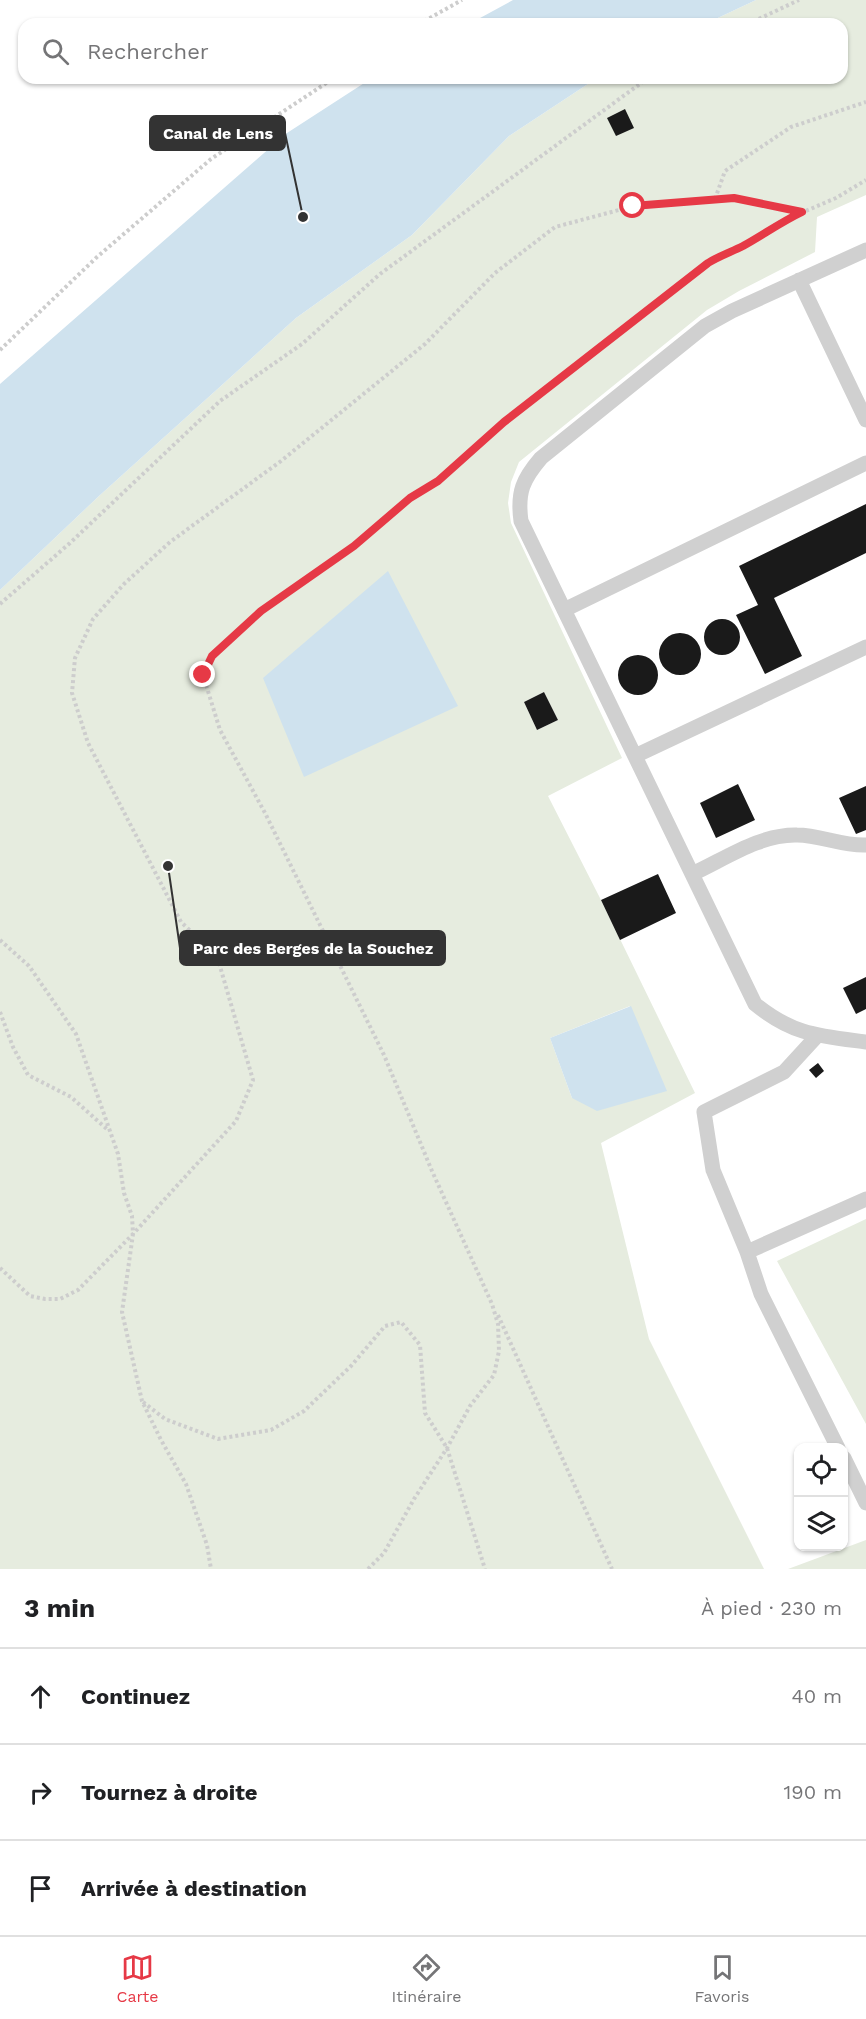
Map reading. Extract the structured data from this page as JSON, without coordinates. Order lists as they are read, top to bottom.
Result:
{
  "places": ["Canal de Lens", "Parc des Berges de la Souchez"],
  "page": {
    "search": "Rechercher",
    "heading": ["3 min", "À pied · 230 m"],
    "list": [
      ["Continuez", "40 m"],
      ["Tournez à droite", "190 m"],
      "Arrivée à destination"
    ],
    "nav": ["Carte", "Itinéraire", "Favoris"]
  }
}
